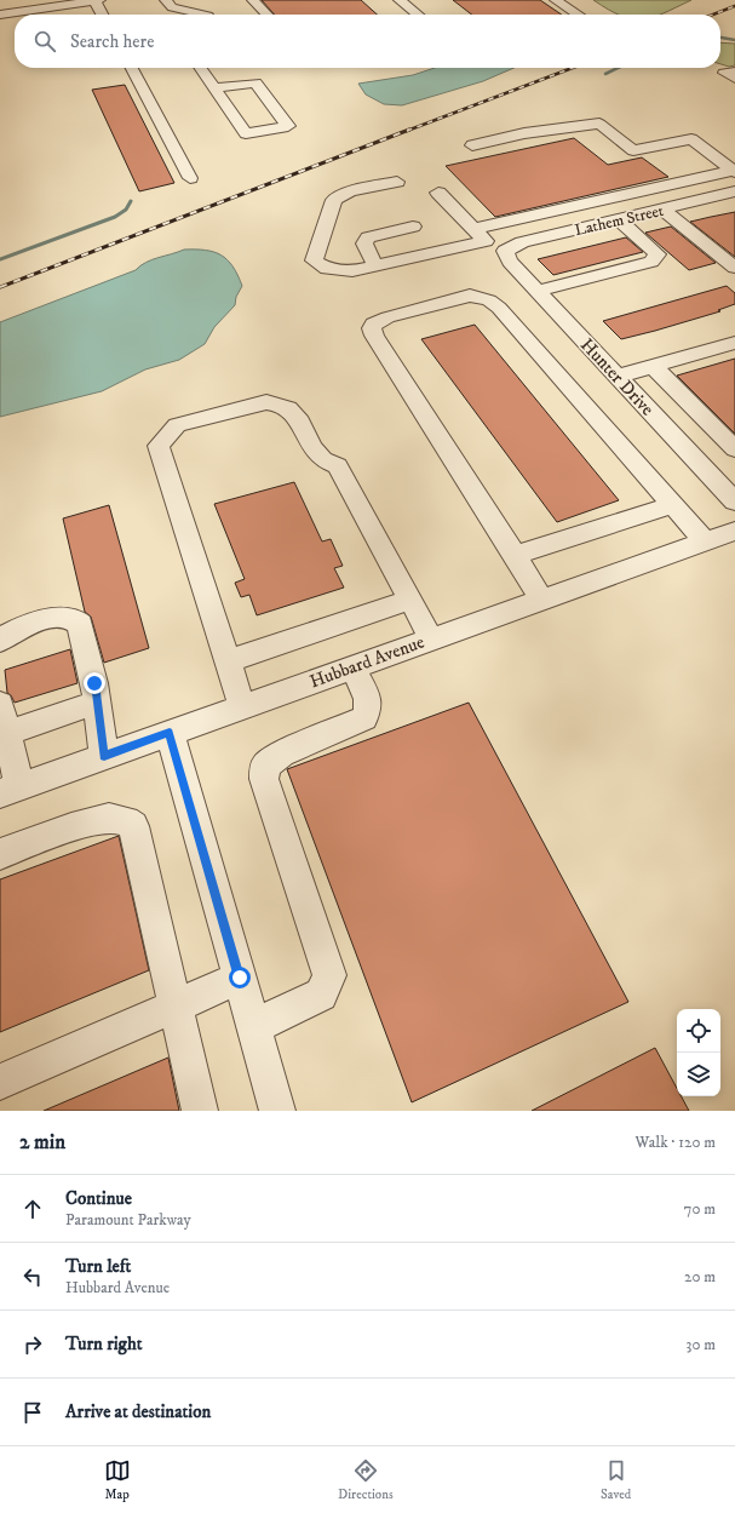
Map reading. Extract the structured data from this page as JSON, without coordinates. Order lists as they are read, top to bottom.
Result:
{
  "streets": {
    "street": ["Lathem Street", "Hunter Drive", "Hubbard Avenue"]
  },
  "crossings": [
    ["Lathem Street", "Hunter Drive"]
  ],
  "page": {
    "search": "Search here",
    "heading": ["2 min", "Walk · 120 m"],
    "list": [
      ["Continue", "Paramount Parkway", "70 m"],
      ["Turn left", "Hubbard Avenue", "20 m"],
      ["Turn right", "30 m"],
      "Arrive at destination"
    ],
    "nav": ["Map", "Directions", "Saved"]
  }
}
